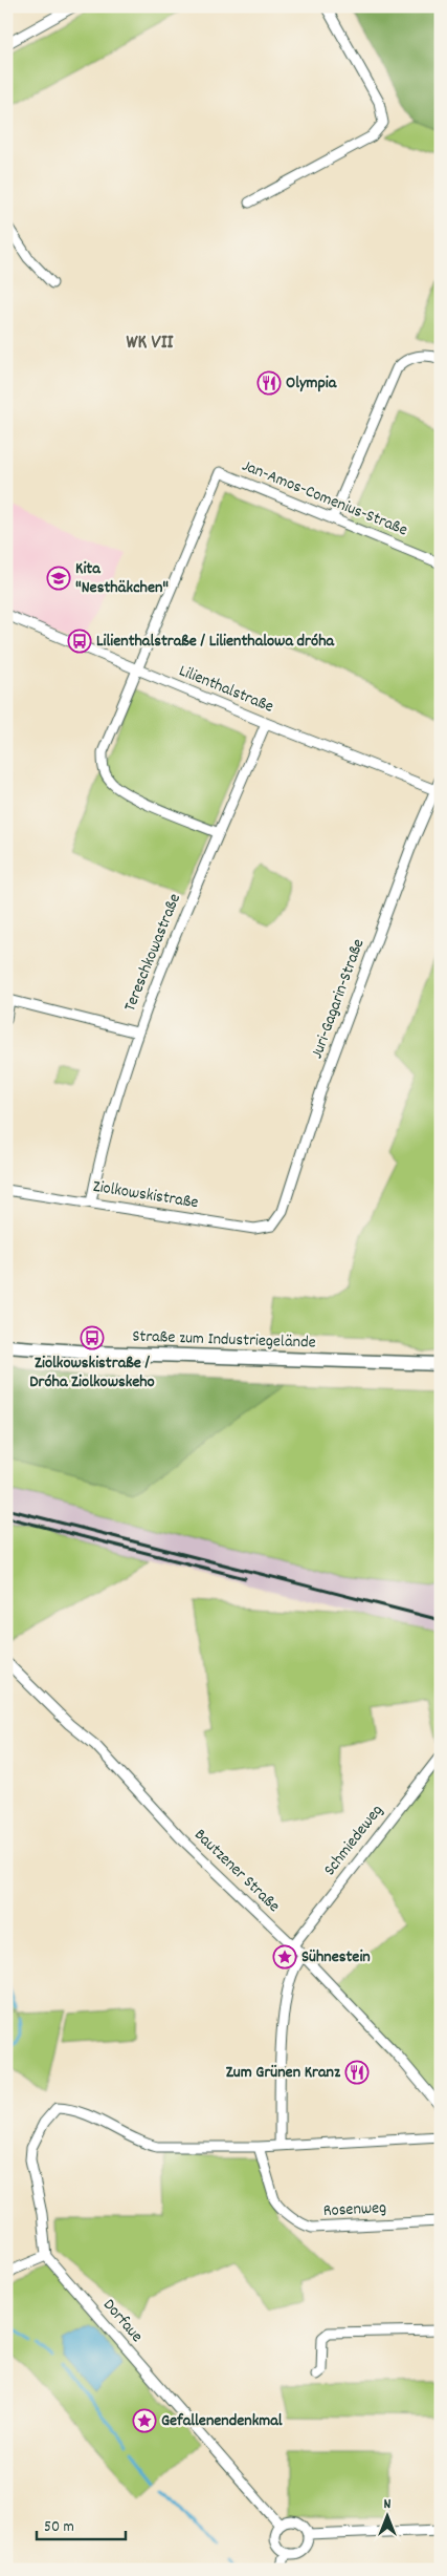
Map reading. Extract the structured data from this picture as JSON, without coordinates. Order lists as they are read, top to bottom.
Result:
{
  "streets": {
    "main road": ["Straße zum Industriegelände"],
    "street": [
      "Jan-Amos-Comenius-Straße",
      "Lilienthalstraße",
      "Tereschkowastraße",
      "Juri-Gagarin-Straße",
      "Ziolkowskistraße",
      "Schmiedeweg",
      "Bautzener Straße",
      "Rosenweg",
      "Dorfaue"
    ]
  },
  "crossings": [
    ["Jan-Amos-Comenius-Straße", "Lilienthalstraße"],
    ["Lilienthalstraße", "Tereschkowastraße"],
    ["Lilienthalstraße", "Juri-Gagarin-Straße"],
    ["Tereschkowastraße", "Ziolkowskistraße"],
    ["Juri-Gagarin-Straße", "Ziolkowskistraße"],
    ["Schmiedeweg", "Bautzener Straße"]
  ],
  "districts": ["WK VII"],
  "places": {
    "restaurant": ["Olympia", "Zum Grünen Kranz"],
    "school or university": ["Kita \"Nesthäkchen\""],
    "bus stop": ["Lilienthalstraße / Lilienthalowa dróha", "Ziolkowskistraße / Dróha Ziolkowskeho"],
    "place": ["Sühnestein", "Gefallenendenkmal"]
  },
  "scale_bar": "50 m",
  "north": "top"
}
